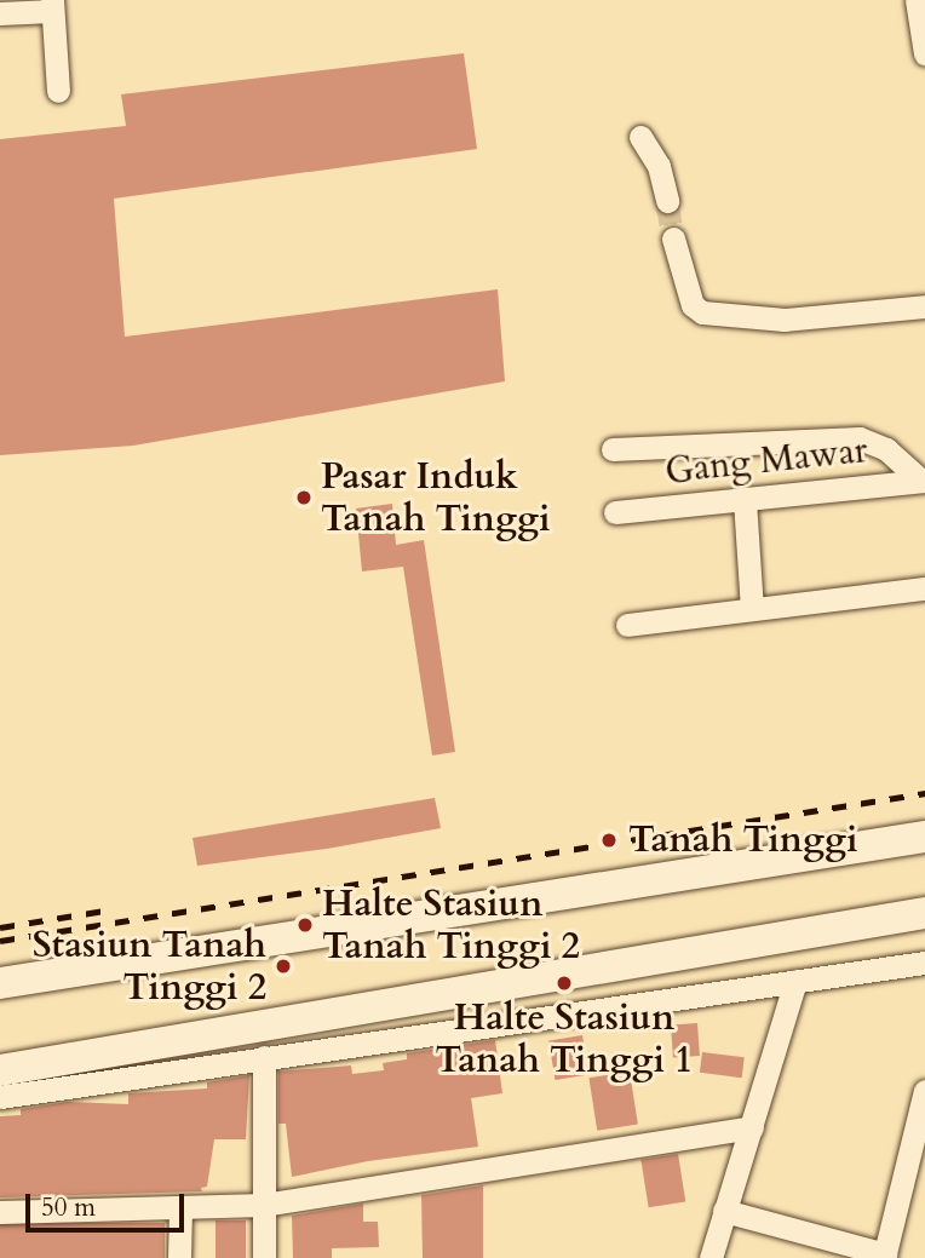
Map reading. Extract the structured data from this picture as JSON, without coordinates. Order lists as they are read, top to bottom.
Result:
{
  "streets": {
    "street": ["Gang Mawar"]
  },
  "places": [
    "Pasar Induk Tanah Tinggi",
    "Tanah Tinggi",
    "Halte Stasiun Tanah Tinggi 2",
    "Stasiun Tanah Tinggi 2",
    "Halte Stasiun Tanah Tinggi 1"
  ],
  "scale_bar": "50 m"
}
